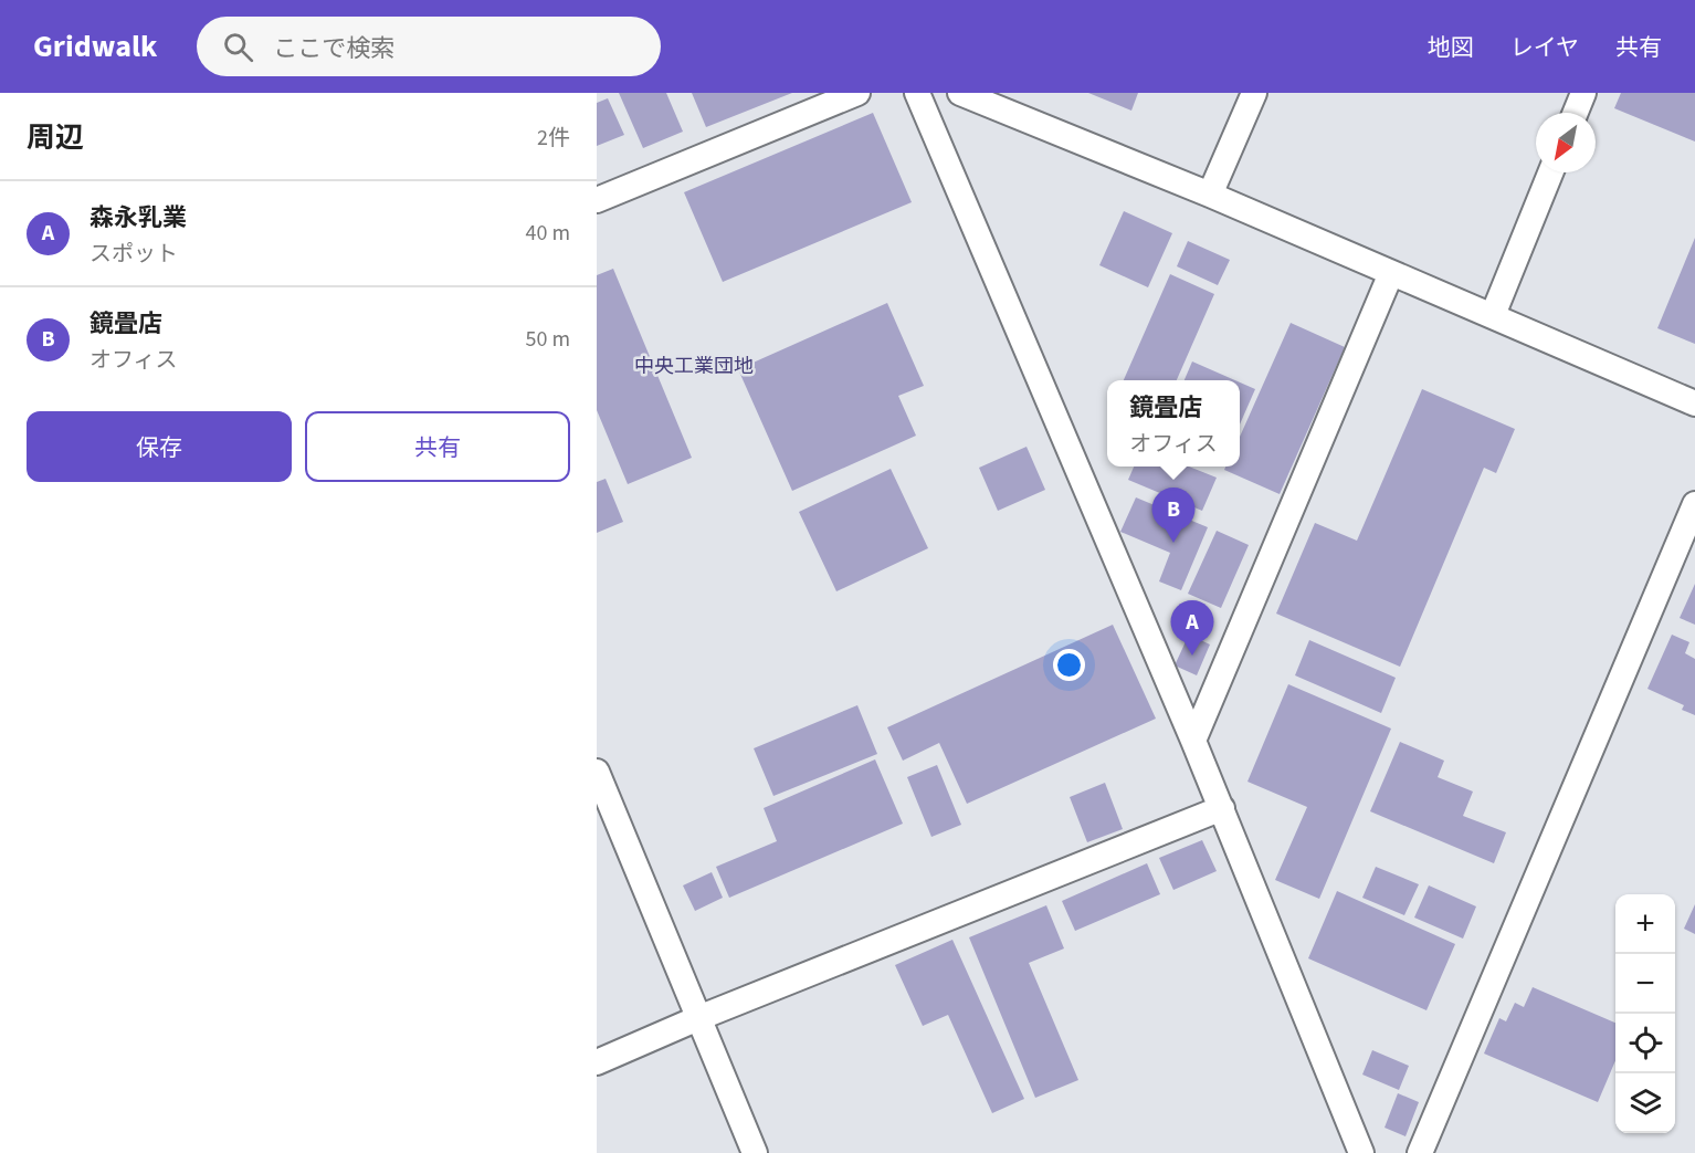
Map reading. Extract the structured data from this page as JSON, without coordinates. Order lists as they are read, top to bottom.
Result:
{
  "districts": ["中央工業団地"],
  "north": "bottom left",
  "page": {
    "header": "Gridwalk",
    "search": "ここで検索",
    "nav": ["地図", "レイヤ", "共有"],
    "heading": ["周辺", "2件"],
    "list": [
      {
        "mark": "A",
        "name": "森永乳業",
        "note": "スポット",
        "value": "40 m"
      },
      {
        "mark": "B",
        "name": "鏡畳店",
        "note": "オフィス",
        "value": "50 m"
      }
    ],
    "popup": ["鏡畳店", "オフィス"],
    "buttons": ["保存", "共有"],
    "pins": ["B", "A"],
    "map_buttons": ["+", "−"]
  }
}
